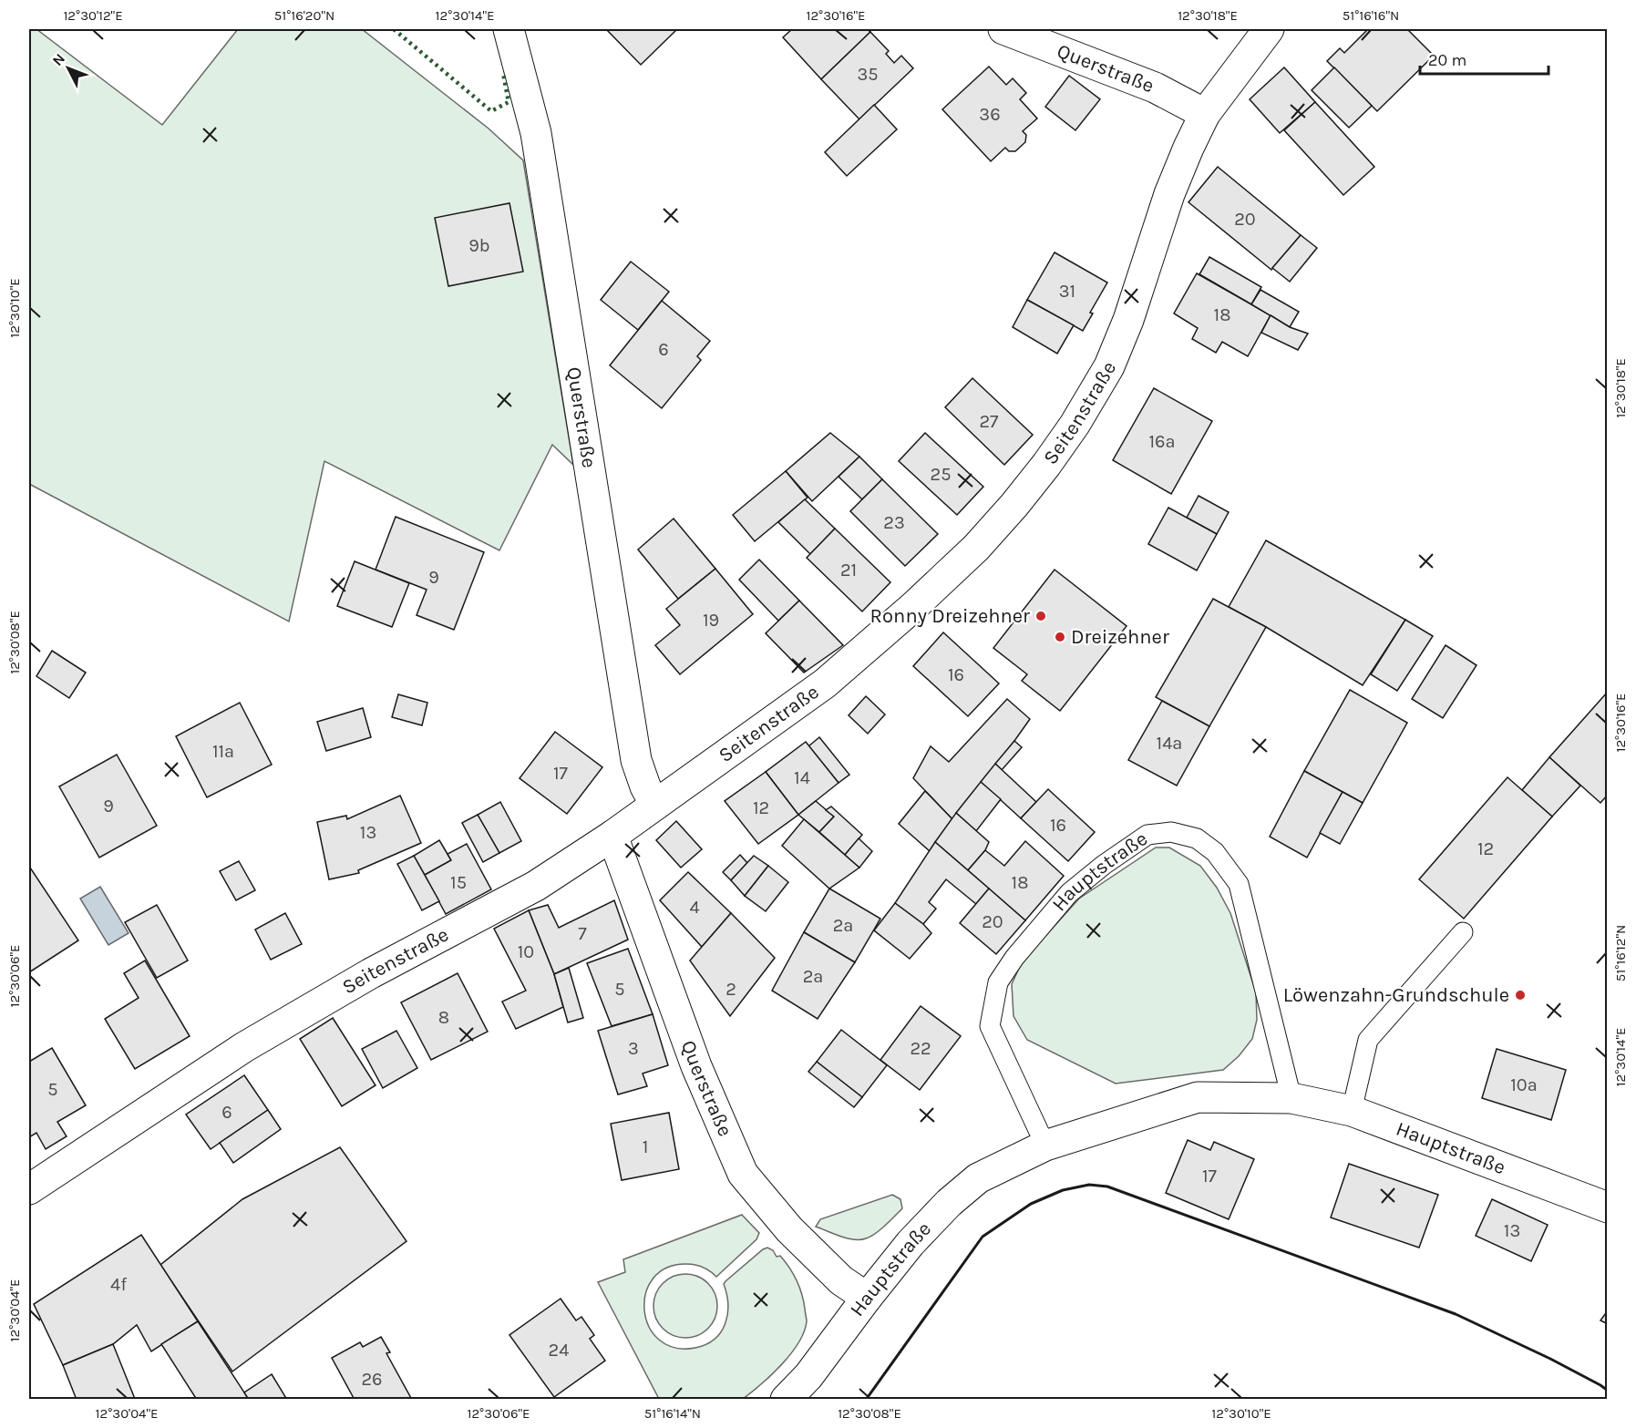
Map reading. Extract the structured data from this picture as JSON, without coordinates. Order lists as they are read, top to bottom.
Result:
{
  "streets": {
    "street": ["Querstraße", "Seitenstraße", "Hauptstraße"]
  },
  "crossings": [
    ["Querstraße", "Seitenstraße"],
    ["Querstraße", "Hauptstraße"]
  ],
  "places": ["Ronny Dreizehner", "Dreizehner", "Löwenzahn-Grundschule"],
  "house_numbers": [
    "35",
    "36",
    "20",
    "9b",
    "31",
    "18",
    "6",
    "27",
    "16a",
    "25",
    "23",
    "21",
    "9",
    "19",
    "16",
    "14a",
    "11a",
    "17",
    "14",
    "9",
    "12",
    "16",
    "13",
    "12",
    "15",
    "18",
    "4",
    "20",
    "2a",
    "7",
    "10",
    "2a",
    "5",
    "2",
    "8",
    "3",
    "22",
    "10a",
    "5",
    "6",
    "1",
    "17",
    "13",
    "4f",
    "24",
    "26"
  ],
  "scale_bar": "20 m",
  "north": "top left",
  "coordinates": [
    "12°30'12\"E",
    "51°16'20\"N",
    "12°30'14\"E",
    "12°30'16\"E",
    "12°30'18\"E",
    "51°16'16\"N",
    "12°30'10\"E",
    "12°30'08\"E",
    "51°16'12\"N",
    "12°30'06\"E",
    "12°30'04\"E",
    "51°16'14\"N"
  ]
}
